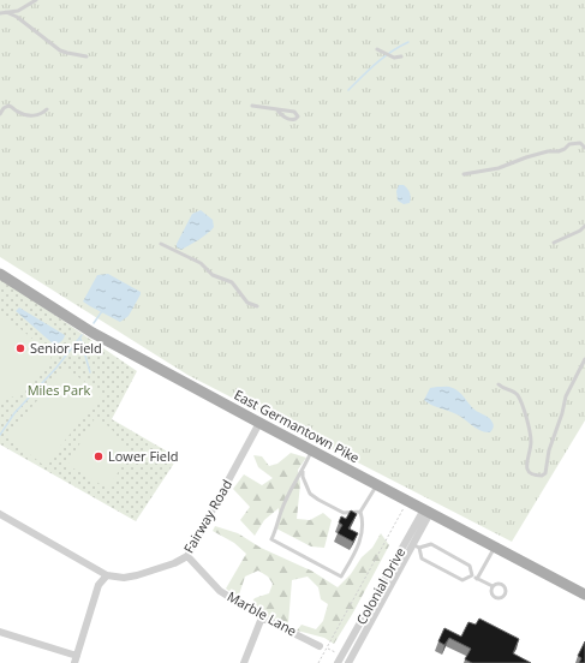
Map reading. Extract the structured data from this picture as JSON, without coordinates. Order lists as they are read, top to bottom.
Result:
{
  "streets": {
    "main road": ["East Germantown Pike"],
    "street": ["Fairway Road", "Colonial Drive", "Marble Lane"]
  },
  "crossings": [
    ["East Germantown Pike", "Fairway Road"],
    ["East Germantown Pike", "Colonial Drive"],
    ["Fairway Road", "Marble Lane"]
  ],
  "parks": ["Miles Park"],
  "places": ["Senior Field", "Lower Field"]
}
